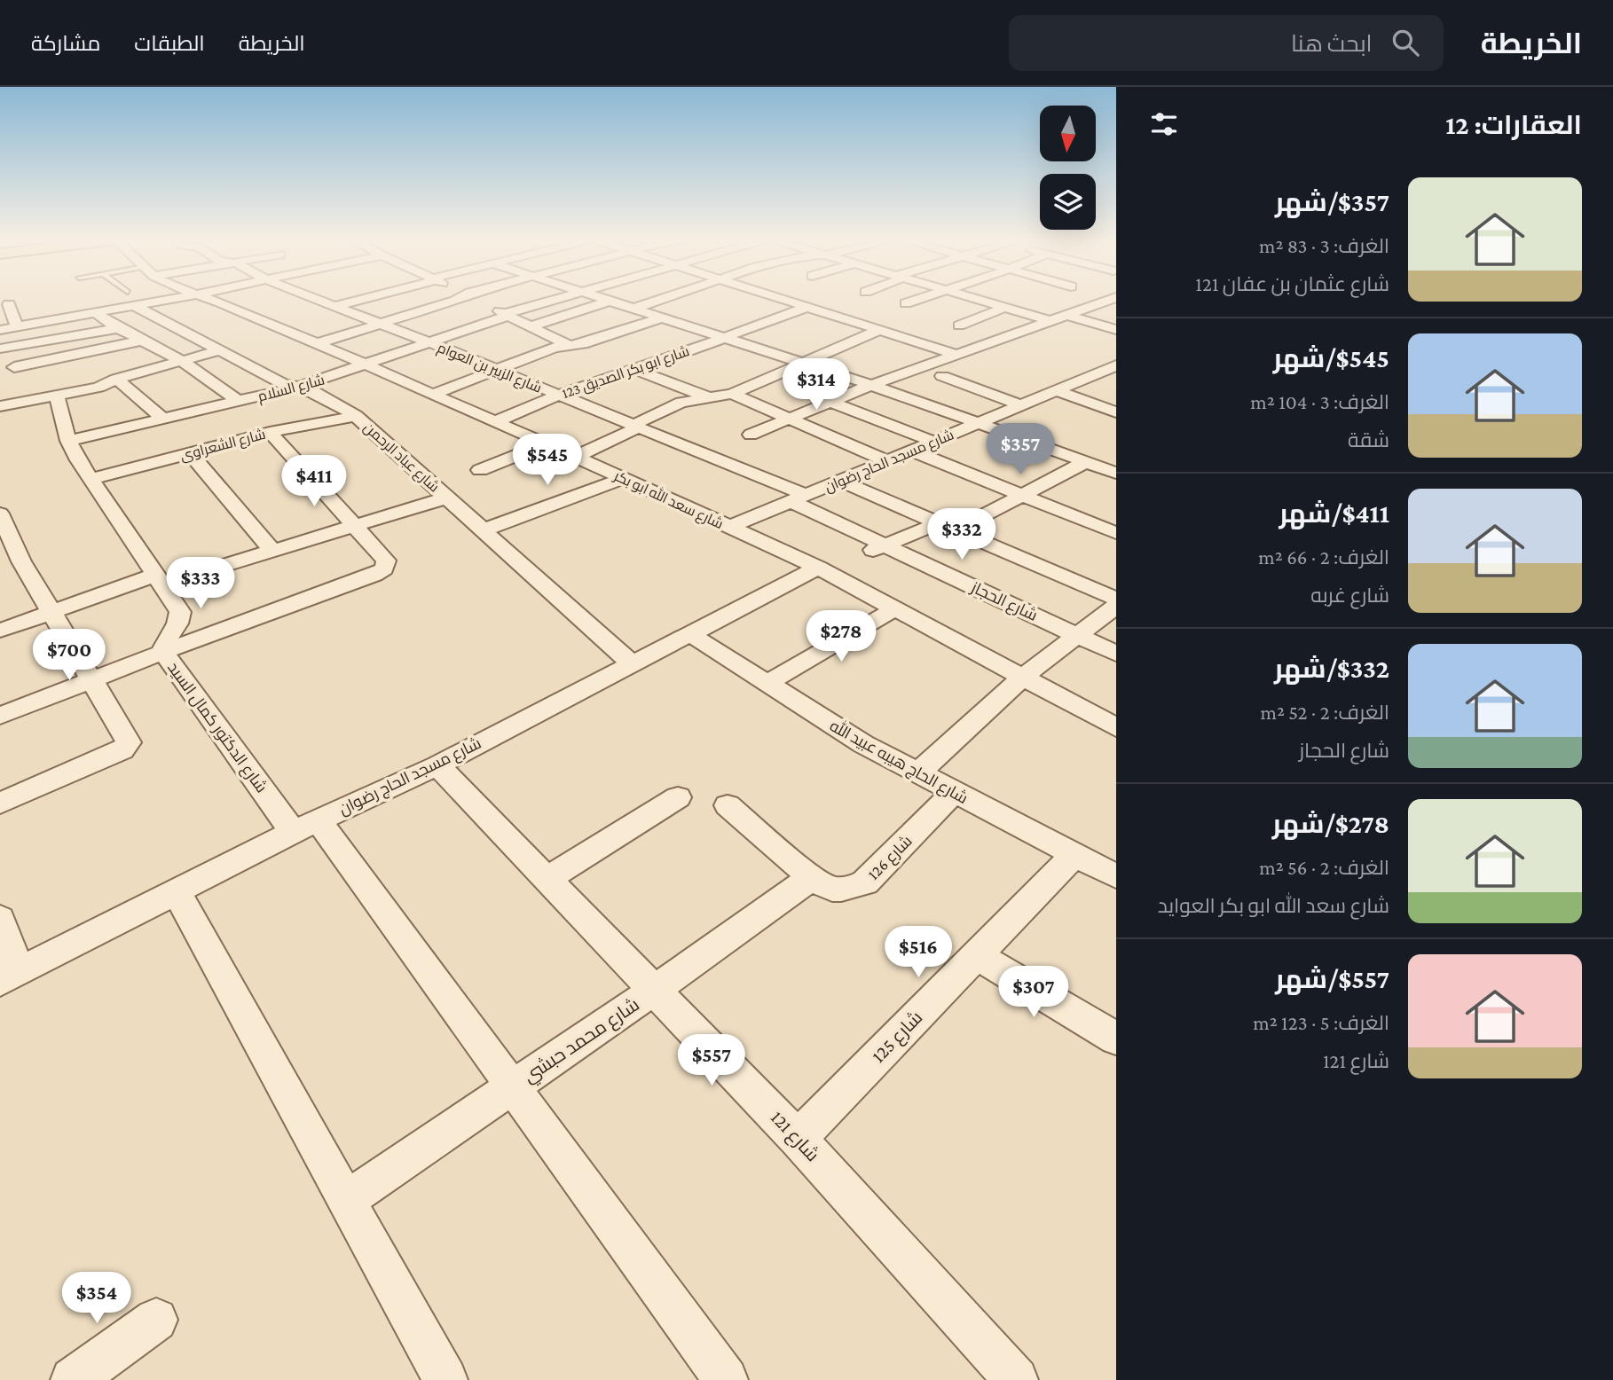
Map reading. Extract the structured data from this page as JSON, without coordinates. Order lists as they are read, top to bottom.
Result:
{
  "streets": {
    "street": [
      "شارع الزبير بن العوام",
      "شارع ابو بكر الصديق 123",
      "شارع السلام",
      "شارع الشعراوى",
      "شارع عباد الرحمن",
      "شارع مسجد الحاج رضوان",
      "شارع سعد الله ابو بكر",
      "شارع الحجاز",
      "شارع الدكتور كمال السيد",
      "شارع الحاج هيبه عبيد الله",
      "شارع 126",
      "شارع 125",
      "شارع محمد حبشي",
      "شارع 121"
    ]
  },
  "crossings": [
    ["شارع الزبير بن العوام", "شارع ابو بكر الصديق 123"],
    ["شارع الزبير بن العوام", "شارع السلام"],
    ["شارع الزبير بن العوام", "شارع مسجد الحاج رضوان"],
    ["شارع الزبير بن العوام", "شارع الحجاز"],
    ["شارع ابو بكر الصديق 123", "شارع سعد الله ابو بكر"],
    ["شارع السلام", "شارع عباد الرحمن"],
    ["شارع السلام", "شارع سعد الله ابو بكر"],
    ["شارع السلام", "شارع الدكتور كمال السيد"],
    ["شارع الشعراوى", "شارع عباد الرحمن"],
    ["شارع الشعراوى", "شارع الدكتور كمال السيد"],
    ["شارع عباد الرحمن", "شارع مسجد الحاج رضوان"],
    ["شارع مسجد الحاج رضوان", "شارع سعد الله ابو بكر"],
    ["شارع مسجد الحاج رضوان", "شارع الحجاز"],
    ["شارع مسجد الحاج رضوان", "شارع الدكتور كمال السيد"],
    ["شارع مسجد الحاج رضوان", "شارع الحاج هيبه عبيد الله"],
    ["شارع مسجد الحاج رضوان", "شارع 121"],
    ["شارع الدكتور كمال السيد", "شارع محمد حبشي"],
    ["شارع الحاج هيبه عبيد الله", "شارع 126"],
    ["شارع الحاج هيبه عبيد الله", "شارع 125"],
    ["شارع 126", "شارع محمد حبشي"],
    ["شارع 125", "شارع 121"],
    ["شارع محمد حبشي", "شارع 121"]
  ],
  "north": "bottom",
  "page": {
    "header": "الخريطة",
    "search": "ابحث هنا",
    "nav": ["الخريطة", "الطبقات", "مشاركة"],
    "heading": "العقارات: 12",
    "list": [
      {
        "name": "$357/شهر",
        "note": "الغرف: 3 · 83 m² · شارع عثمان بن عفان 121"
      },
      {
        "name": "$545/شهر",
        "note": "الغرف: 3 · 104 m² · شقة"
      },
      {
        "name": "$411/شهر",
        "note": "الغرف: 2 · 66 m² · شارع غربه"
      },
      {
        "name": "$332/شهر",
        "note": "الغرف: 2 · 52 m² · شارع الحجاز"
      },
      {
        "name": "$278/شهر",
        "note": "الغرف: 2 · 56 m² · شارع سعد الله ابو بكر العوايد"
      },
      {
        "name": "$557/شهر",
        "note": "الغرف: 5 · 123 m² · شارع 121"
      }
    ],
    "price": [
      "$314",
      "$357",
      "$545",
      "$411",
      "$332",
      "$333",
      "$278",
      "$700",
      "$516",
      "$307",
      "$557",
      "$354"
    ]
  }
}
